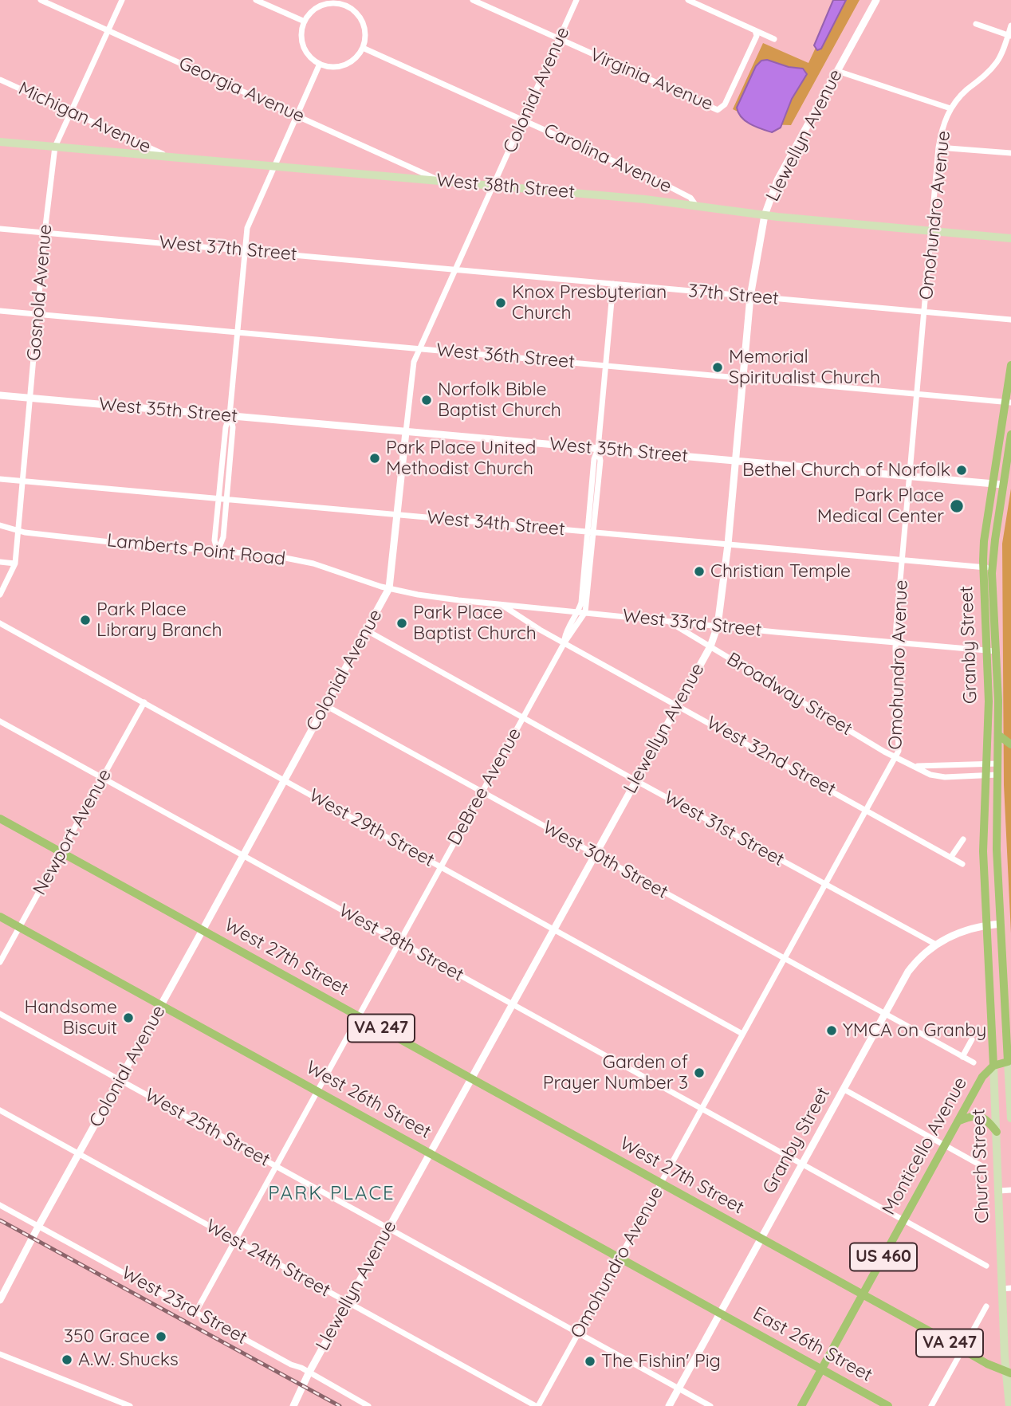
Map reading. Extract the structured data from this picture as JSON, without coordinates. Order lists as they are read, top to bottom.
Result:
{
  "streets": {
    "main road": [
      "West 38th Street",
      "Granby Street",
      "West 27th Street",
      "VA 247",
      "West 26th Street",
      "Monticello Avenue",
      "Church Street",
      "US 460",
      "East 26th Street"
    ],
    "street": [
      "Virginia Avenue",
      "Georgia Avenue",
      "Colonial Avenue",
      "Michigan Avenue",
      "Llewellyn Avenue",
      "Carolina Avenue",
      "Omohundro Avenue",
      "West 37th Street",
      "Gosnold Avenue",
      "37th Street",
      "West 36th Street",
      "West 35th Street",
      "West 34th Street",
      "Lamberts Point Road",
      "West 33rd Street",
      "Broadway Street",
      "West 32nd Street",
      "DeBree Avenue",
      "West 29th Street",
      "West 31st Street",
      "Newport Avenue",
      "West 30th Street",
      "West 28th Street",
      "West 25th Street",
      "West 24th Street",
      "West 23rd Street"
    ]
  },
  "crossings": [
    ["Virginia Avenue", "Colonial Avenue"],
    ["Georgia Avenue", "West 38th Street"],
    ["Georgia Avenue", "Gosnold Avenue"],
    ["Colonial Avenue", "Carolina Avenue"],
    ["Colonial Avenue", "West 38th Street"],
    ["Colonial Avenue", "West 37th Street"],
    ["Colonial Avenue", "37th Street"],
    ["Colonial Avenue", "West 36th Street"],
    ["Colonial Avenue", "West 35th Street"],
    ["Colonial Avenue", "West 34th Street"],
    ["Colonial Avenue", "Lamberts Point Road"],
    ["Colonial Avenue", "West 33rd Street"],
    ["Colonial Avenue", "West 29th Street"],
    ["Colonial Avenue", "West 31st Street"],
    ["Colonial Avenue", "West 30th Street"],
    ["Colonial Avenue", "West 28th Street"],
    ["Colonial Avenue", "West 27th Street"],
    ["Colonial Avenue", "West 26th Street"],
    ["Colonial Avenue", "West 25th Street"],
    ["Colonial Avenue", "West 24th Street"],
    ["Colonial Avenue", "West 23rd Street"],
    ["Michigan Avenue", "West 38th Street"],
    ["Michigan Avenue", "Gosnold Avenue"],
    ["Llewellyn Avenue", "West 38th Street"],
    ["Llewellyn Avenue", "37th Street"],
    ["Llewellyn Avenue", "West 36th Street"],
    ["Llewellyn Avenue", "West 35th Street"],
    ["Llewellyn Avenue", "West 34th Street"],
    ["Llewellyn Avenue", "West 33rd Street"],
    ["Llewellyn Avenue", "Broadway Street"],
    ["Llewellyn Avenue", "West 32nd Street"],
    ["Llewellyn Avenue", "West 29th Street"],
    ["Llewellyn Avenue", "West 31st Street"],
    ["Llewellyn Avenue", "West 30th Street"],
    ["Llewellyn Avenue", "West 28th Street"],
    ["Llewellyn Avenue", "West 27th Street"],
    ["Llewellyn Avenue", "West 26th Street"],
    ["Llewellyn Avenue", "West 25th Street"],
    ["Llewellyn Avenue", "West 24th Street"],
    ["Llewellyn Avenue", "West 23rd Street"],
    ["Carolina Avenue", "West 38th Street"],
    ["West 38th Street", "Omohundro Avenue"],
    ["West 38th Street", "Gosnold Avenue"],
    ["Omohundro Avenue", "37th Street"],
    ["Omohundro Avenue", "West 36th Street"],
    ["Omohundro Avenue", "West 35th Street"],
    ["Omohundro Avenue", "West 34th Street"],
    ["Omohundro Avenue", "West 33rd Street"],
    ["Omohundro Avenue", "Broadway Street"],
    ["Omohundro Avenue", "West 32nd Street"],
    ["Omohundro Avenue", "West 29th Street"],
    ["Omohundro Avenue", "West 31st Street"],
    ["Omohundro Avenue", "West 30th Street"],
    ["Omohundro Avenue", "West 28th Street"],
    ["Omohundro Avenue", "West 27th Street"],
    ["Omohundro Avenue", "West 26th Street"],
    ["Omohundro Avenue", "West 25th Street"],
    ["Omohundro Avenue", "West 24th Street"],
    ["West 37th Street", "Gosnold Avenue"],
    ["West 37th Street", "37th Street"],
    ["Gosnold Avenue", "West 36th Street"],
    ["Gosnold Avenue", "West 35th Street"],
    ["Gosnold Avenue", "West 34th Street"],
    ["Gosnold Avenue", "Lamberts Point Road"],
    ["37th Street", "DeBree Avenue"],
    ["West 36th Street", "Granby Street"],
    ["West 36th Street", "DeBree Avenue"],
    ["West 35th Street", "Granby Street"],
    ["West 35th Street", "DeBree Avenue"],
    ["West 34th Street", "Granby Street"],
    ["West 34th Street", "DeBree Avenue"],
    ["Lamberts Point Road", "West 33rd Street"],
    ["West 33rd Street", "Granby Street"],
    ["West 33rd Street", "Broadway Street"],
    ["West 33rd Street", "West 32nd Street"],
    ["West 33rd Street", "DeBree Avenue"],
    ["Granby Street", "Broadway Street"],
    ["Granby Street", "West 31st Street"],
    ["Granby Street", "West 30th Street"],
    ["Granby Street", "West 28th Street"],
    ["Granby Street", "West 27th Street"],
    ["Granby Street", "VA 247"],
    ["Granby Street", "West 26th Street"],
    ["Granby Street", "West 25th Street"],
    ["Granby Street", "Church Street"],
    ["Granby Street", "East 26th Street"],
    ["West 32nd Street", "DeBree Avenue"],
    ["DeBree Avenue", "West 29th Street"],
    ["DeBree Avenue", "West 31st Street"],
    ["DeBree Avenue", "West 30th Street"],
    ["DeBree Avenue", "West 28th Street"],
    ["DeBree Avenue", "West 27th Street"],
    ["DeBree Avenue", "West 26th Street"],
    ["DeBree Avenue", "West 25th Street"],
    ["DeBree Avenue", "West 24th Street"],
    ["DeBree Avenue", "West 23rd Street"],
    ["West 29th Street", "Newport Avenue"],
    ["Newport Avenue", "West 28th Street"],
    ["Newport Avenue", "West 27th Street"],
    ["Newport Avenue", "West 26th Street"],
    ["West 28th Street", "Monticello Avenue"],
    ["West 27th Street", "VA 247"],
    ["VA 247", "Monticello Avenue"],
    ["VA 247", "Church Street"],
    ["West 26th Street", "East 26th Street"],
    ["Monticello Avenue", "Church Street"],
    ["Monticello Avenue", "East 26th Street"]
  ],
  "districts": ["PARK PLACE"],
  "places": [
    "Knox Presbyterian Church",
    "Memorial Spiritualist Church",
    "Norfolk Bible Baptist Church",
    "Park Place United Methodist Church",
    "Bethel Church of Norfolk",
    "Park Place Medical Center",
    "Christian Temple",
    "Park Place Library Branch",
    "Park Place Baptist Church",
    "Handsome Biscuit",
    "YMCA on Granby",
    "Garden of Prayer Number 3",
    "350 Grace",
    "A.W. Shucks",
    "The Fishin' Pig"
  ]
}
